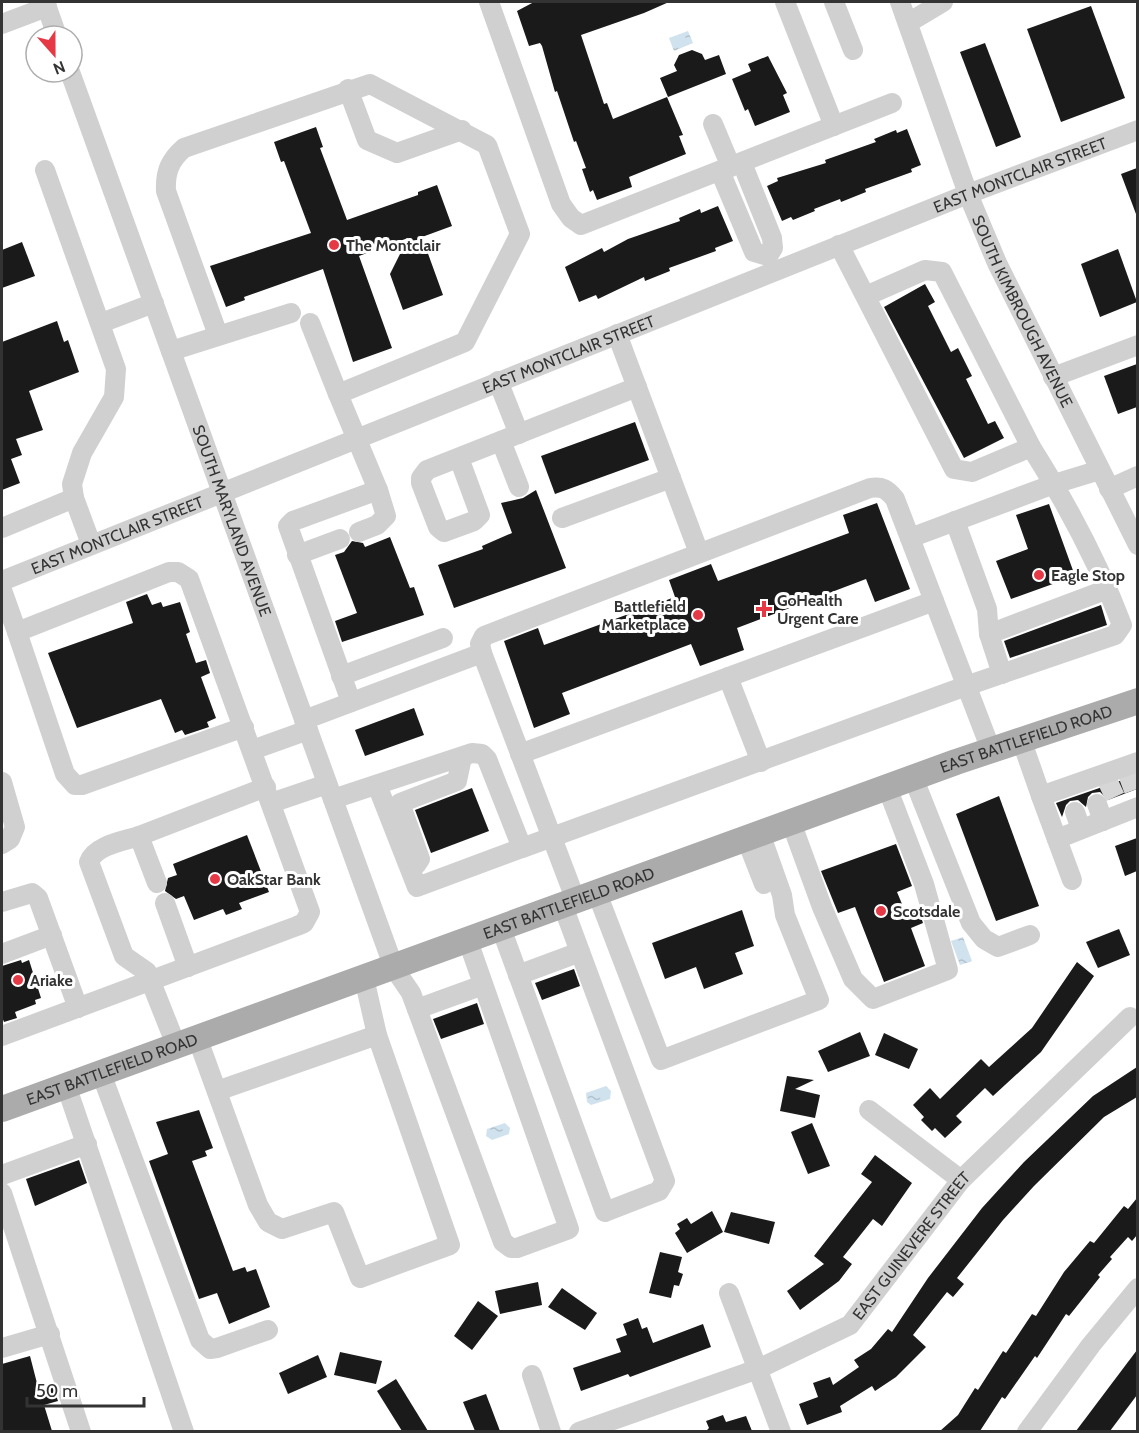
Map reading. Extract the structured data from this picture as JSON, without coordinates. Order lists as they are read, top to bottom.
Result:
{
  "streets": {
    "main road": ["EAST BATTLEFIELD ROAD"],
    "street": [
      "EAST MONTCLAIR STREET",
      "SOUTH KIMBROUGH AVENUE",
      "SOUTH MARYLAND AVENUE",
      "EAST GUINEVERE STREET"
    ]
  },
  "crossings": [
    ["EAST MONTCLAIR STREET", "SOUTH KIMBROUGH AVENUE"],
    ["EAST MONTCLAIR STREET", "SOUTH MARYLAND AVENUE"],
    ["SOUTH MARYLAND AVENUE", "EAST BATTLEFIELD ROAD"]
  ],
  "places": {
    "other": [
      "The Montclair",
      "Eagle Stop",
      "Battlefield Marketplace",
      "OakStar Bank",
      "Scotsdale",
      "Ariake"
    ],
    "health": ["GoHealth Urgent Care"]
  },
  "scale_bar": "50 m",
  "north": "bottom"
}
